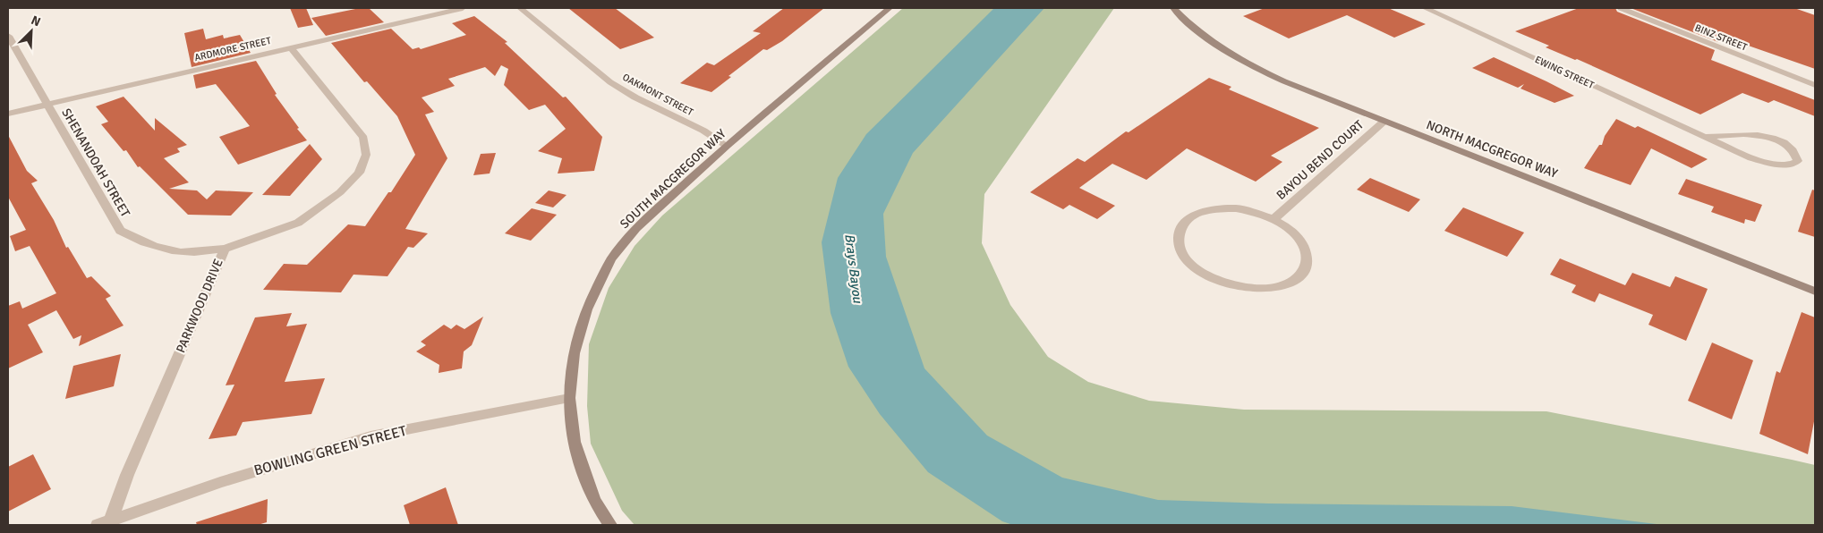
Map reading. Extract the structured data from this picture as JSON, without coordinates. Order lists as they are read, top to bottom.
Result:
{
  "streets": {
    "main road": ["NORTH MACGREGOR WAY", "SOUTH MACGREGOR WAY"],
    "street": [
      "BINZ STREET",
      "ARDMORE STREET",
      "EWING STREET",
      "OAKMONT STREET",
      "BAYOU BEND COURT",
      "SHENANDOAH STREET",
      "PARKWOOD DRIVE",
      "BOWLING GREEN STREET"
    ]
  },
  "crossings": [
    ["ARDMORE STREET", "SHENANDOAH STREET"],
    ["ARDMORE STREET", "PARKWOOD DRIVE"],
    ["OAKMONT STREET", "SOUTH MACGREGOR WAY"],
    ["NORTH MACGREGOR WAY", "BAYOU BEND COURT"],
    ["SHENANDOAH STREET", "PARKWOOD DRIVE"],
    ["SOUTH MACGREGOR WAY", "BOWLING GREEN STREET"],
    ["PARKWOOD DRIVE", "BOWLING GREEN STREET"]
  ],
  "water": ["Brays Bayou"],
  "north": "top right"
}
